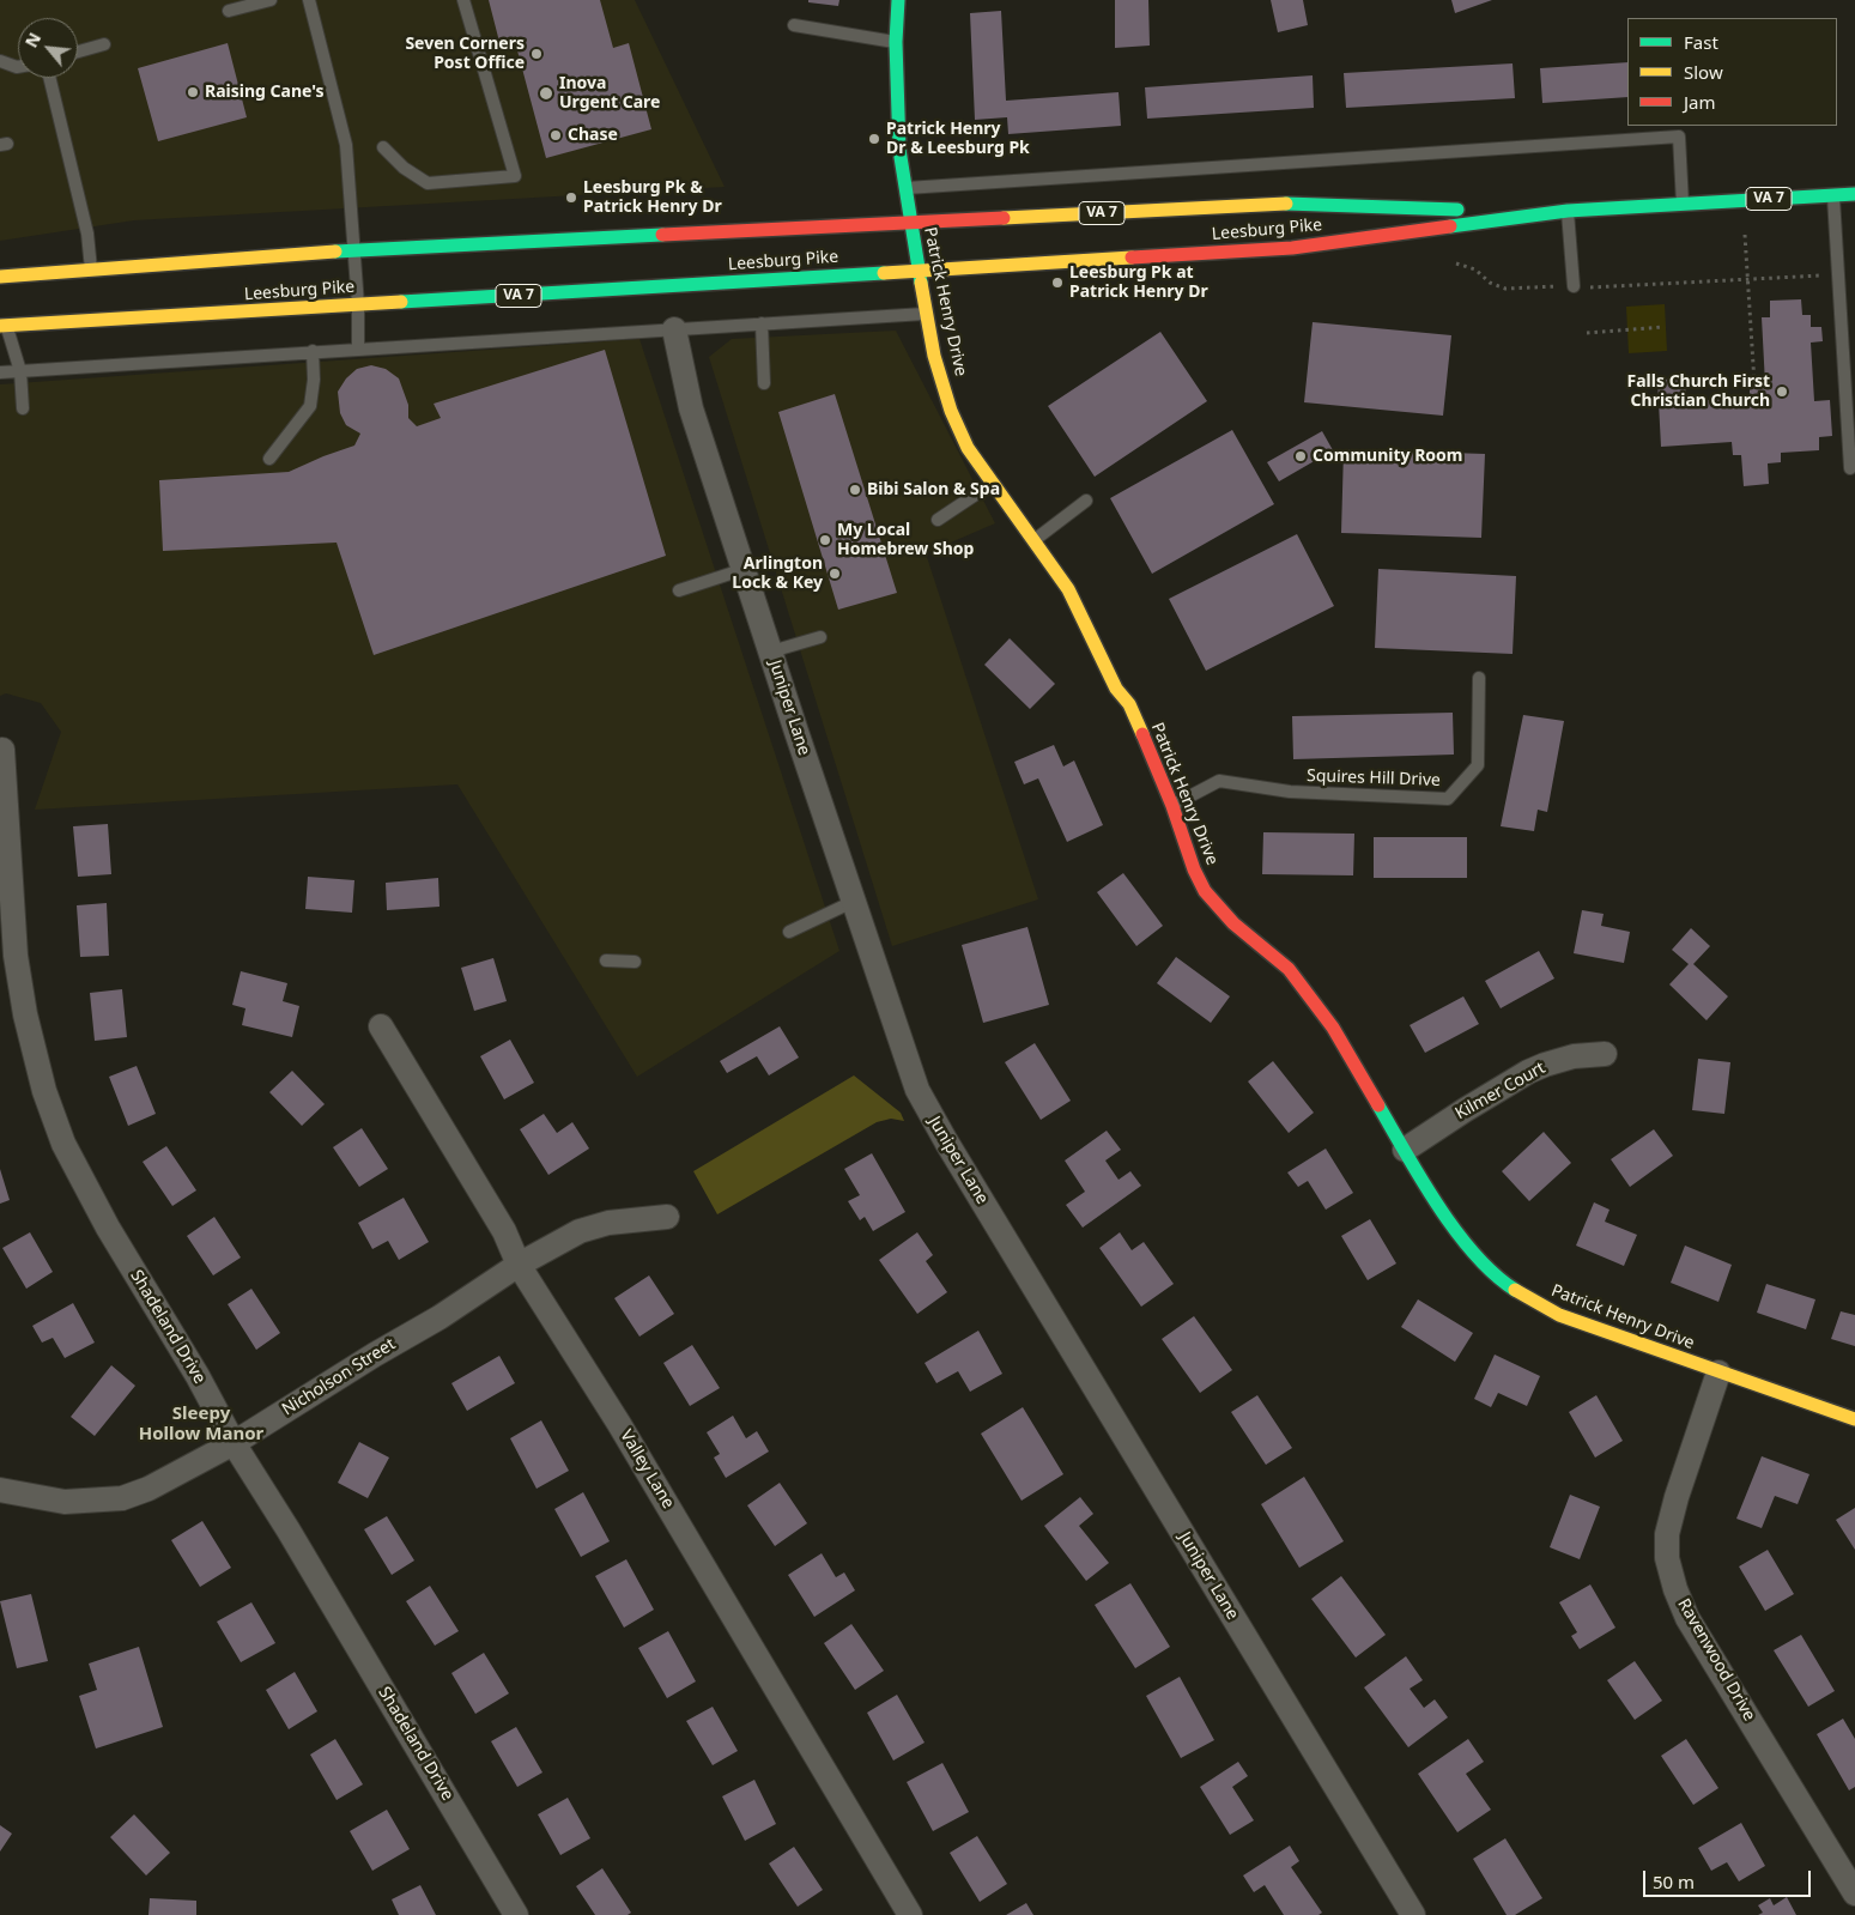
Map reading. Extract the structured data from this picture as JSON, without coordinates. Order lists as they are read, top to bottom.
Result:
{
  "streets": {
    "main road": ["VA 7", "Leesburg Pike", "Patrick Henry Drive"],
    "street": [
      "Juniper Lane",
      "Kilmer Court",
      "Shadeland Drive",
      "Nicholson Street",
      "Valley Lane",
      "Ravenwood Drive"
    ],
    "lane": ["Squires Hill Drive"]
  },
  "crossings": [
    ["Leesburg Pike", "Patrick Henry Drive"],
    ["Patrick Henry Drive", "Squires Hill Drive"],
    ["Patrick Henry Drive", "Kilmer Court"],
    ["Patrick Henry Drive", "Ravenwood Drive"],
    ["Shadeland Drive", "Nicholson Street"],
    ["Nicholson Street", "Valley Lane"]
  ],
  "districts": ["Sleepy Hollow Manor"],
  "places": [
    "Seven Corners Post Office",
    "Raising Cane's",
    "Inova Urgent Care",
    "Chase",
    "Patrick Henry Dr & Leesburg Pk",
    "Leesburg Pk & Patrick Henry Dr",
    "Leesburg Pk at Patrick Henry Dr",
    "Falls Church First Christian Church",
    "Community Room",
    "Bibi Salon & Spa",
    "My Local Homebrew Shop",
    "Arlington Lock & Key"
  ],
  "legend": ["Fast", "Slow", "Jam"],
  "scale_bar": "50 m",
  "north": "top left"
}
